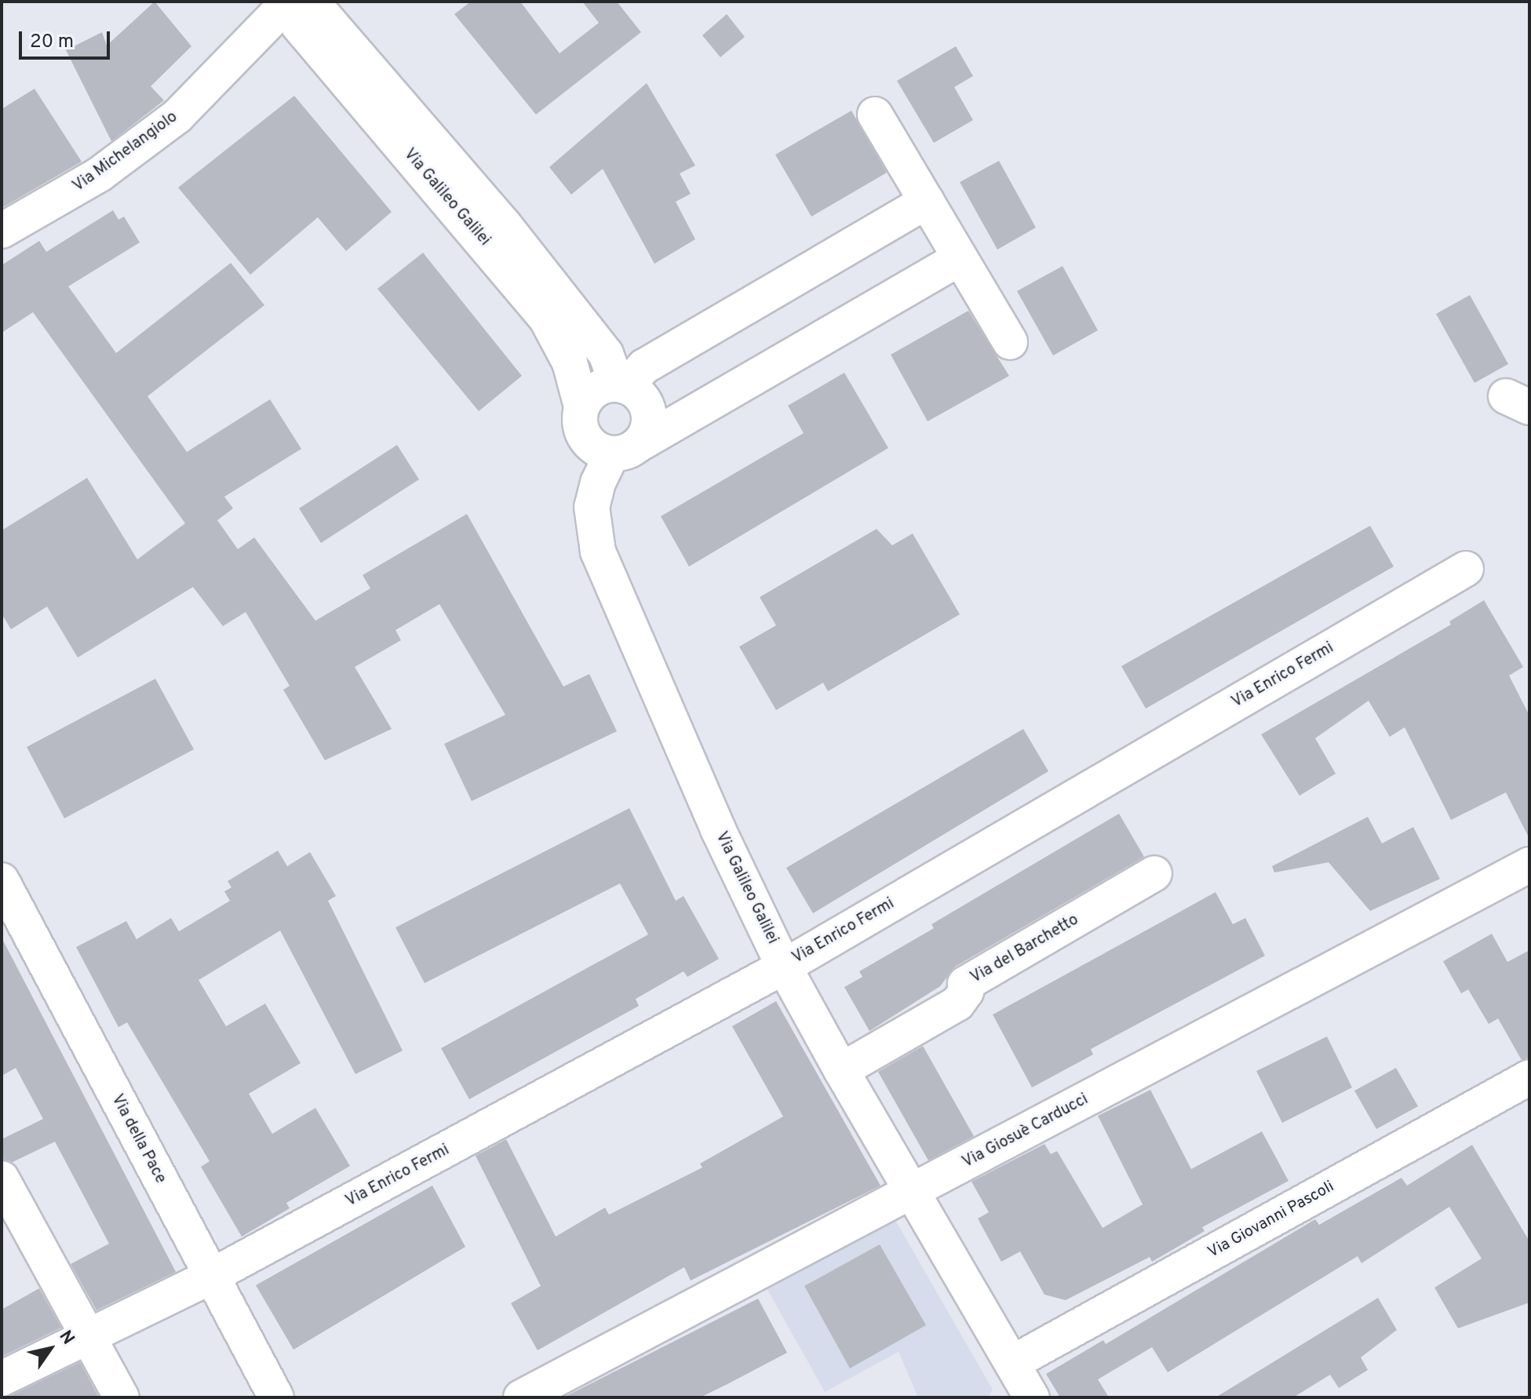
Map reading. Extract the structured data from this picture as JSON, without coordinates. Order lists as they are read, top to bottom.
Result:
{
  "streets": {
    "street": [
      "Via Michelangiolo",
      "Via Galileo Galilei",
      "Via Enrico Fermi",
      "Via del Barchetto",
      "Via Giosuè Carducci",
      "Via della Pace",
      "Via Giovanni Pascoli"
    ]
  },
  "crossings": [
    ["Via Michelangiolo", "Via Galileo Galilei"],
    ["Via Galileo Galilei", "Via Enrico Fermi"],
    ["Via Galileo Galilei", "Via del Barchetto"],
    ["Via Galileo Galilei", "Via Giosuè Carducci"],
    ["Via Galileo Galilei", "Via Giovanni Pascoli"],
    ["Via Enrico Fermi", "Via della Pace"]
  ],
  "scale_bar": "20 m",
  "north": "top right"
}
